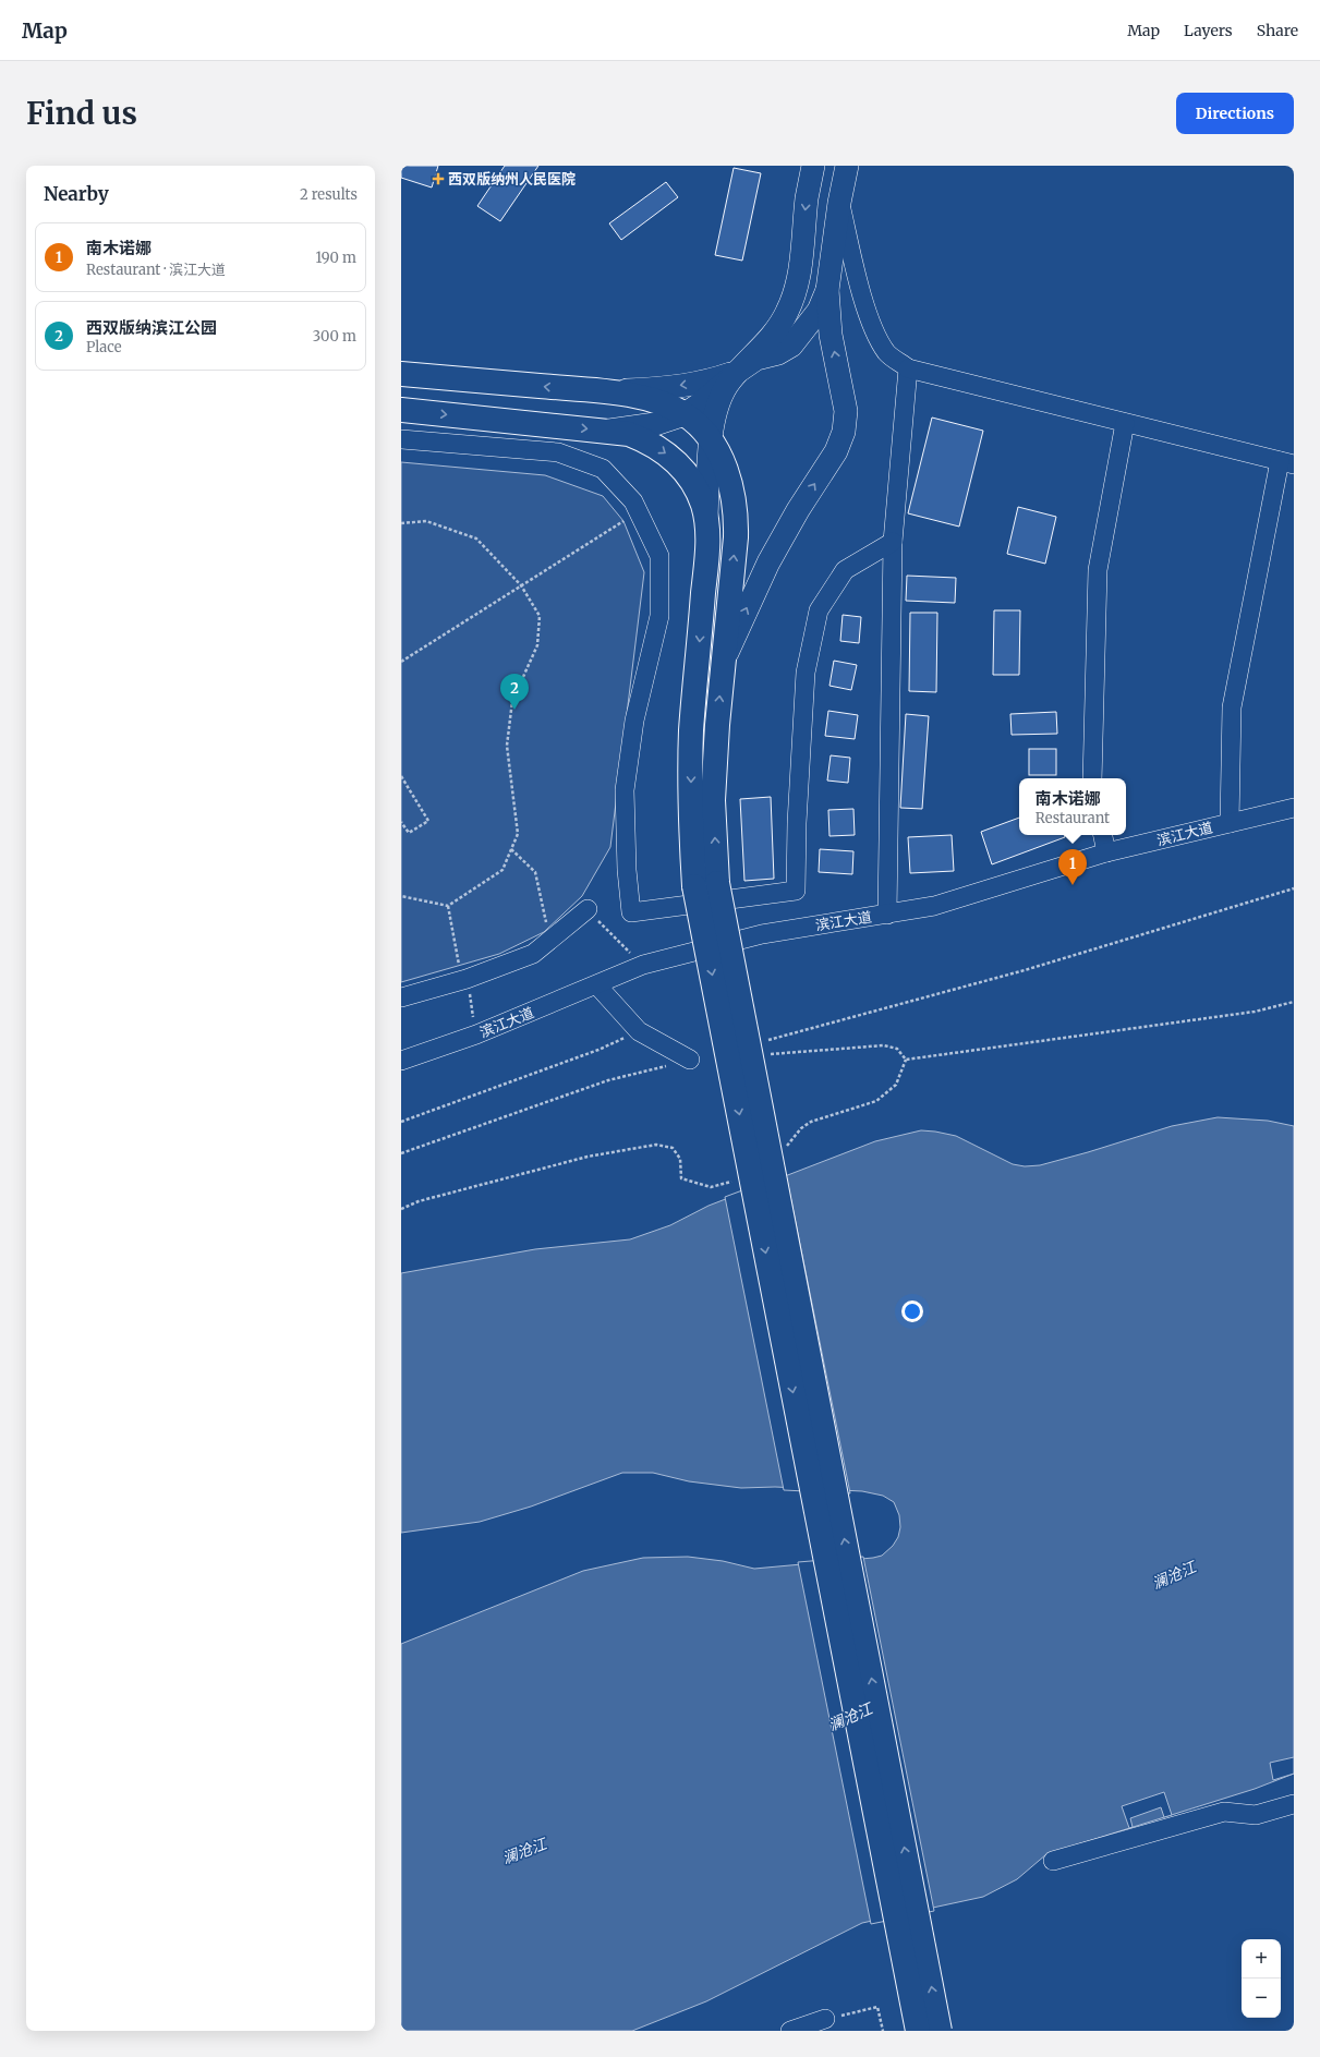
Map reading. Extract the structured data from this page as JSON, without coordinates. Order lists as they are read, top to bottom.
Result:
{
  "streets": {
    "street": ["滨江大道"]
  },
  "water": ["澜沧江"],
  "places": {
    "health": ["西双版纳州人民医院"]
  },
  "page": {
    "header": "Map",
    "nav": ["Map", "Layers", "Share"],
    "buttons": "Directions",
    "title": "Find us",
    "heading": ["Nearby", "2 results"],
    "list": [
      {
        "mark": "1",
        "name": "南木诺娜",
        "note": "Restaurant · 滨江大道",
        "value": "190 m"
      },
      {
        "mark": "2",
        "name": "西双版纳滨江公园",
        "note": "Place",
        "value": "300 m"
      }
    ],
    "pins": ["2", "1"],
    "popup": ["南木诺娜", "Restaurant"],
    "map_buttons": ["+", "−"]
  }
}
